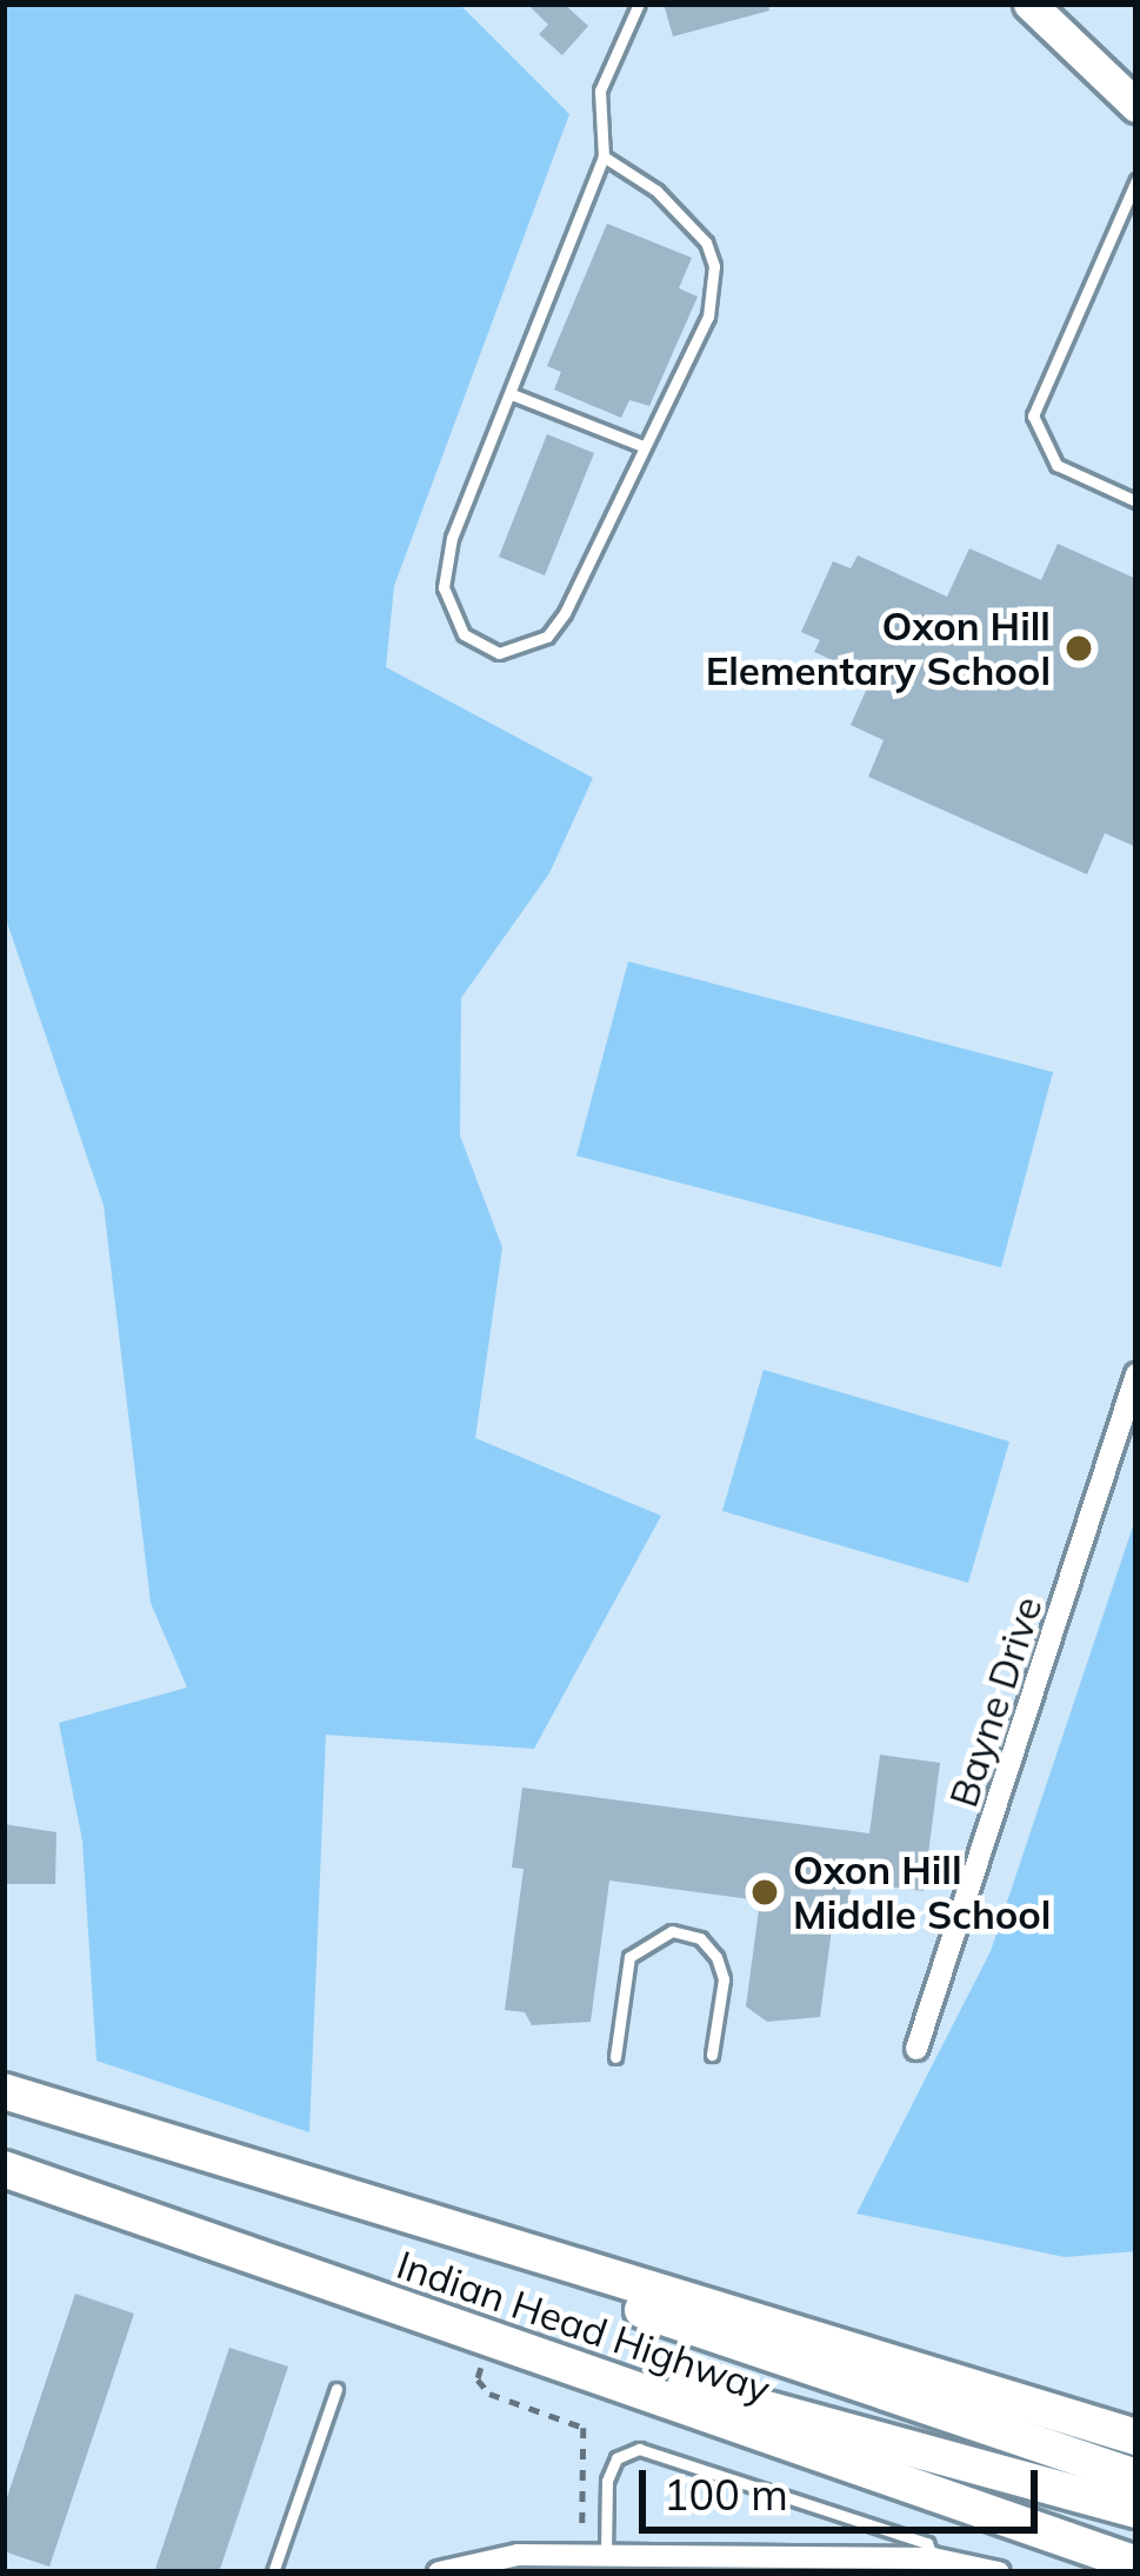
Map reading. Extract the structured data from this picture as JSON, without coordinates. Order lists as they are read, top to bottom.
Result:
{
  "streets": {
    "highway": ["Indian Head Highway"],
    "street": ["Bayne Drive"]
  },
  "places": ["Oxon Hill Elementary School", "Oxon Hill Middle School"],
  "scale_bar": "100 m"
}
